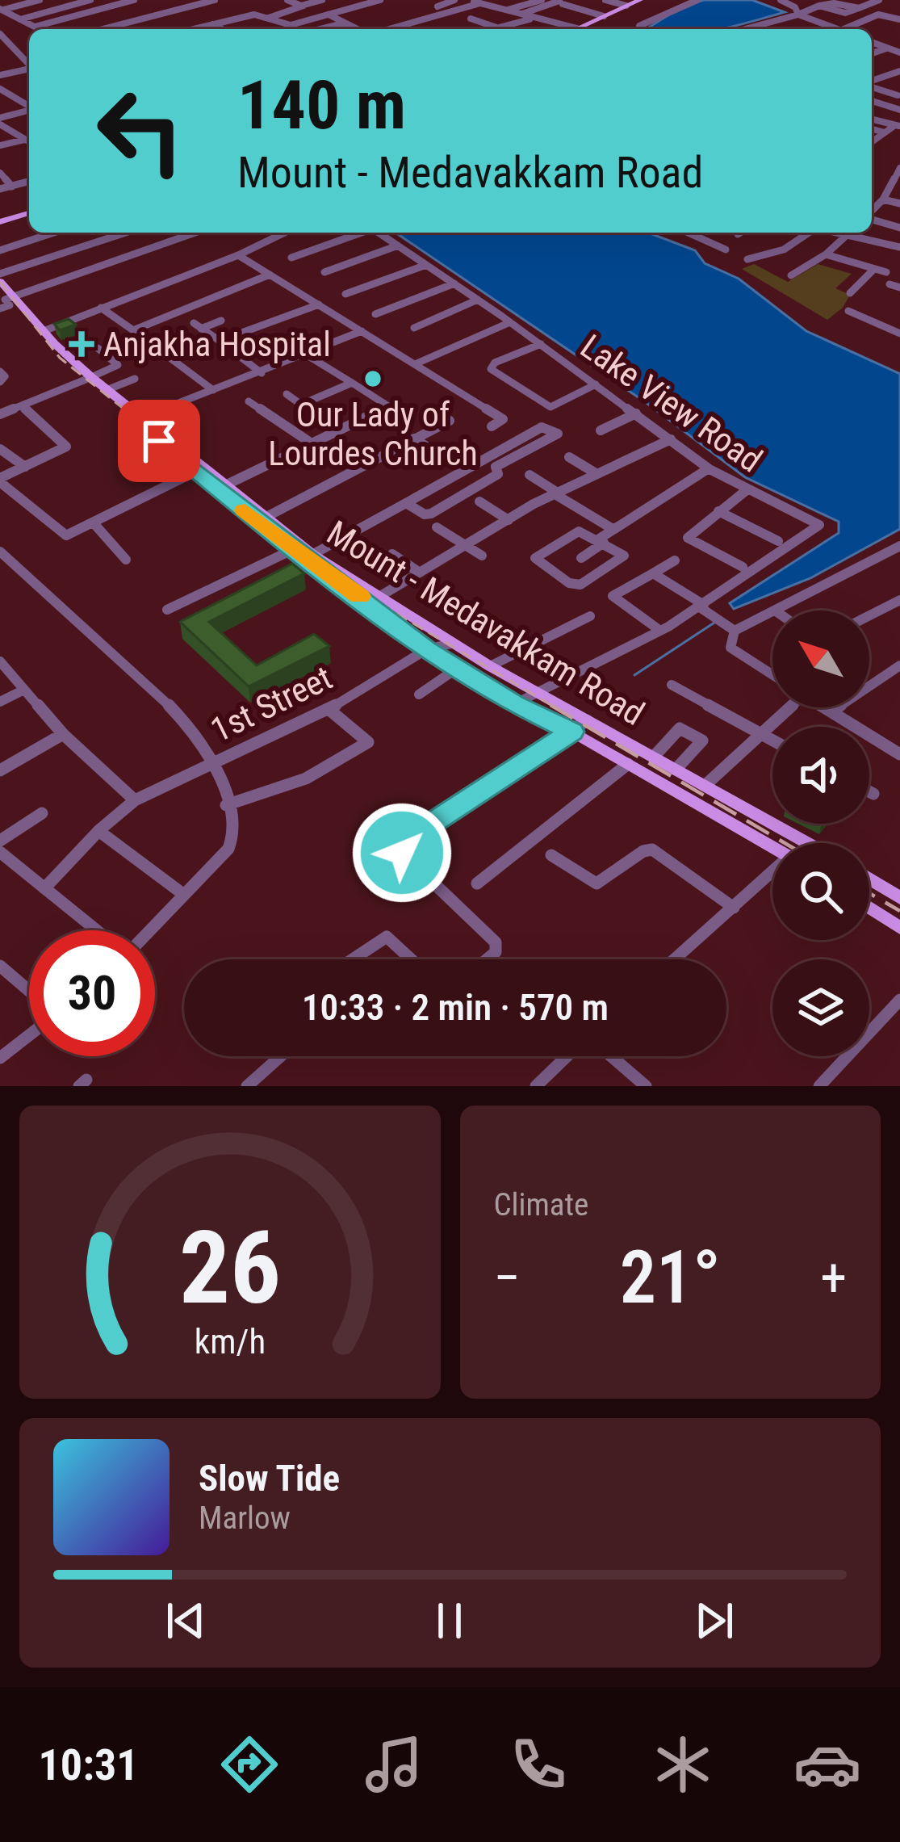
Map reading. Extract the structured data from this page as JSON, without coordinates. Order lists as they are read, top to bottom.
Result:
{
  "streets": {
    "main road": ["Mount - Medavakkam Road"],
    "street": ["Lake View Road", "1st Street"]
  },
  "crossings": [
    ["Lake View Road", "Mount - Medavakkam Road"],
    ["Mount - Medavakkam Road", "1st Street"]
  ],
  "places": {
    "health": ["Anjakha Hospital"],
    "other": ["Our Lady of Lourdes Church"]
  },
  "north": "top left",
  "page": {
    "turn": ["140 m", "Mount - Medavakkam Road"],
    "limit": "30",
    "trip": "10:33 · 2 min · 570 m",
    "tile": "Climate",
    "heat": ["−", "21°", "+"],
    "song": ["Slow Tide", "Marlow"],
    "tabs": "10:31",
    "gauge": ["26", "km/h"]
  }
}
